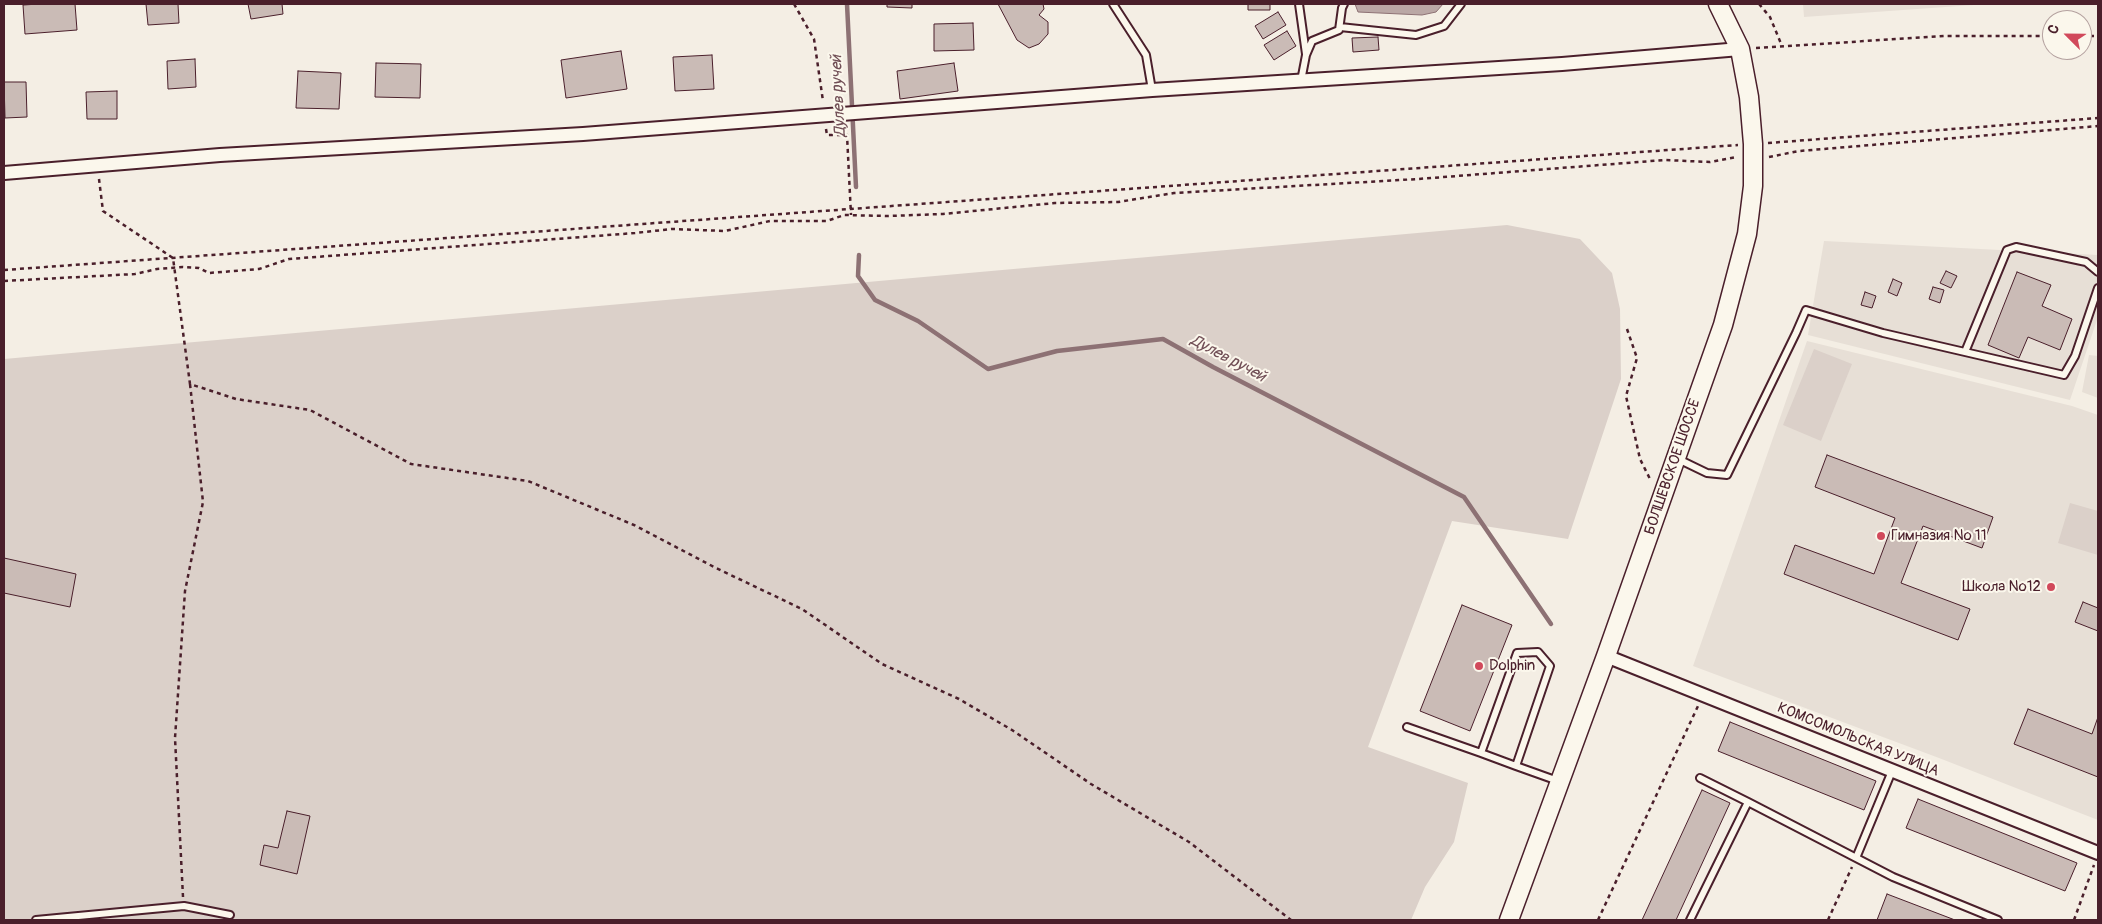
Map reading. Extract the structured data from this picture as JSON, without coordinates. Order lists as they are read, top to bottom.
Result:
{
  "streets": {
    "main road": ["БОЛШЕВСКОЕ ШОССЕ"],
    "street": ["КОМСОМОЛЬСКАЯ УЛИЦА"]
  },
  "crossings": [
    ["БОЛШЕВСКОЕ ШОССЕ", "КОМСОМОЛЬСКАЯ УЛИЦА"]
  ],
  "water": ["Дулев ручей"],
  "places": ["Гимназия № 11", "Школа №12", "Dolphin"],
  "north": "top left"
}
